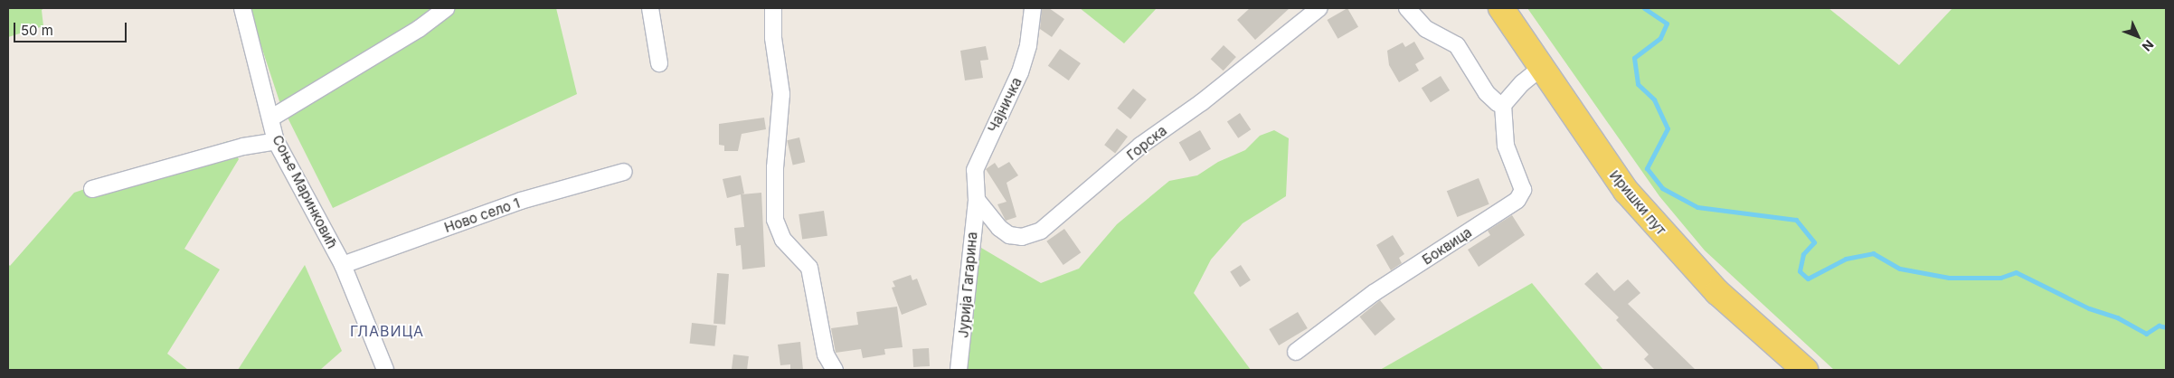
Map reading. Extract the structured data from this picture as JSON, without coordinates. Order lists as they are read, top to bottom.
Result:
{
  "streets": {
    "main road": ["Иришки пут"],
    "street": [
      "Чајничка",
      "Горска",
      "Соње Маринковић",
      "Ново село 1",
      "Боквица",
      "Јурија Гагарина"
    ]
  },
  "crossings": [
    ["Чајничка", "Горска"],
    ["Чајничка", "Јурија Гагарина"],
    ["Горска", "Јурија Гагарина"],
    ["Соње Маринковић", "Ново село 1"]
  ],
  "districts": ["ГЛАВИЦА"],
  "scale_bar": "50 m",
  "north": "bottom right"
}
